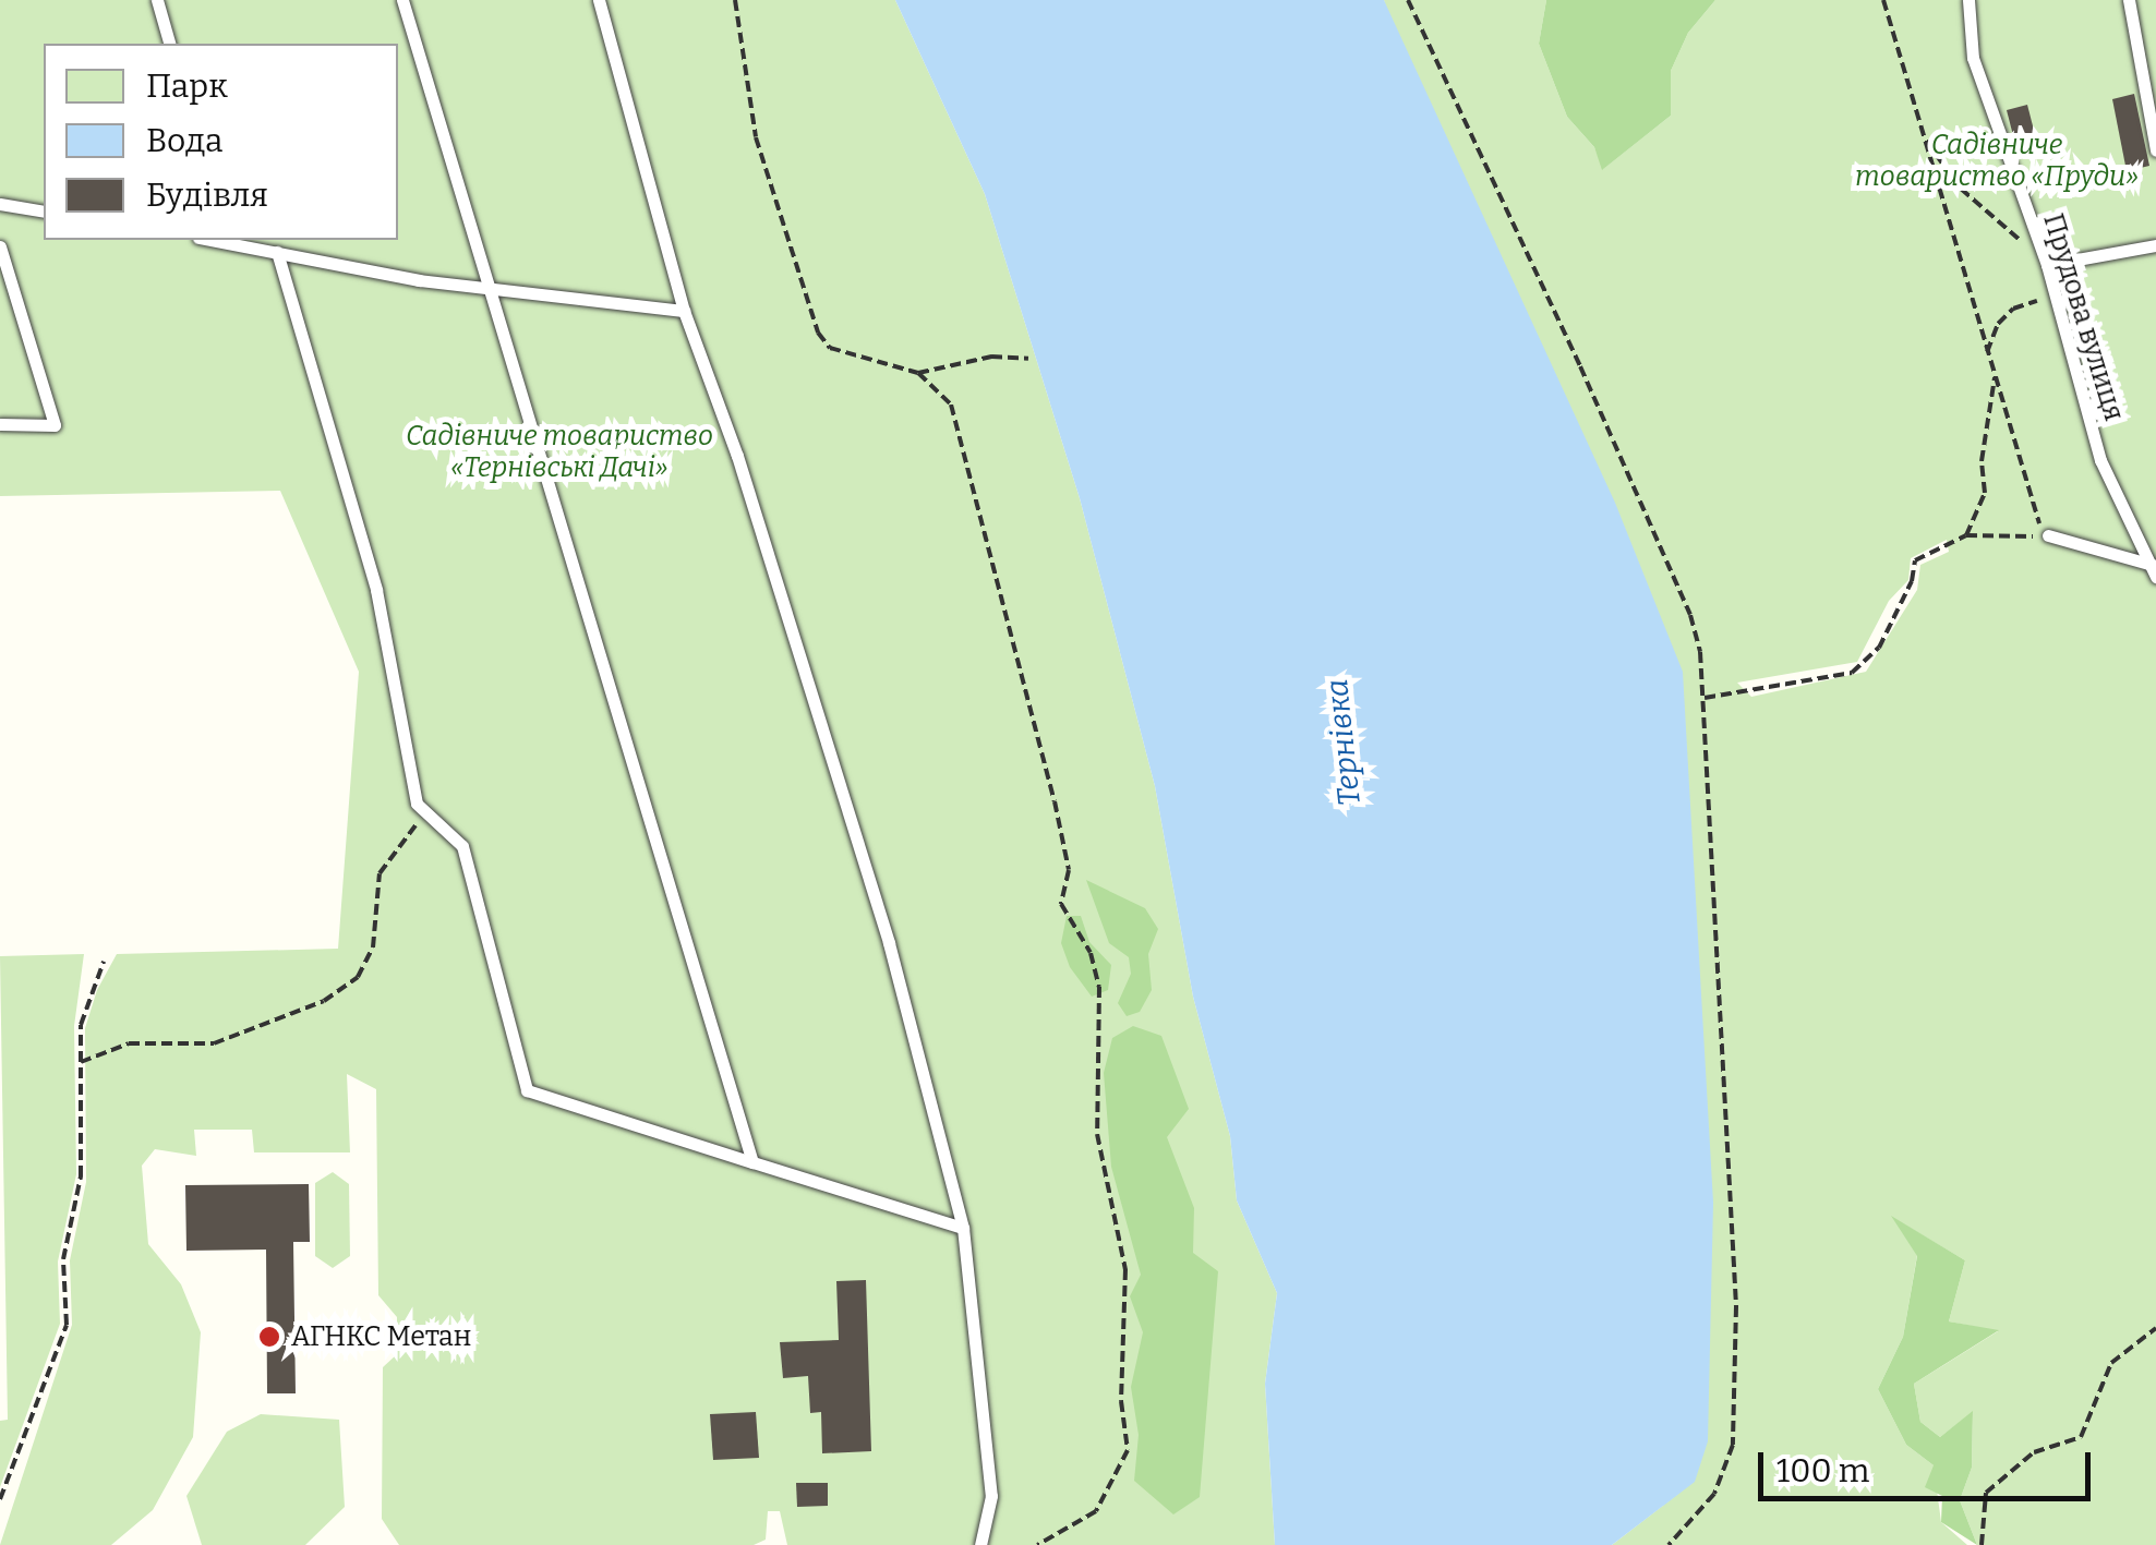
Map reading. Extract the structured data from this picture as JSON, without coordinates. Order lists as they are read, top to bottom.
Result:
{
  "streets": {
    "lane": ["Прудова вулиця"]
  },
  "water": ["Тернівка"],
  "parks": ["Садівниче товариство «Пруди»", "Садівниче товариство «Тернівські Дачі»"],
  "places": ["АГНКС Метан"],
  "legend": ["Парк", "Вода", "Будівля"],
  "scale_bar": "100 m"
}
